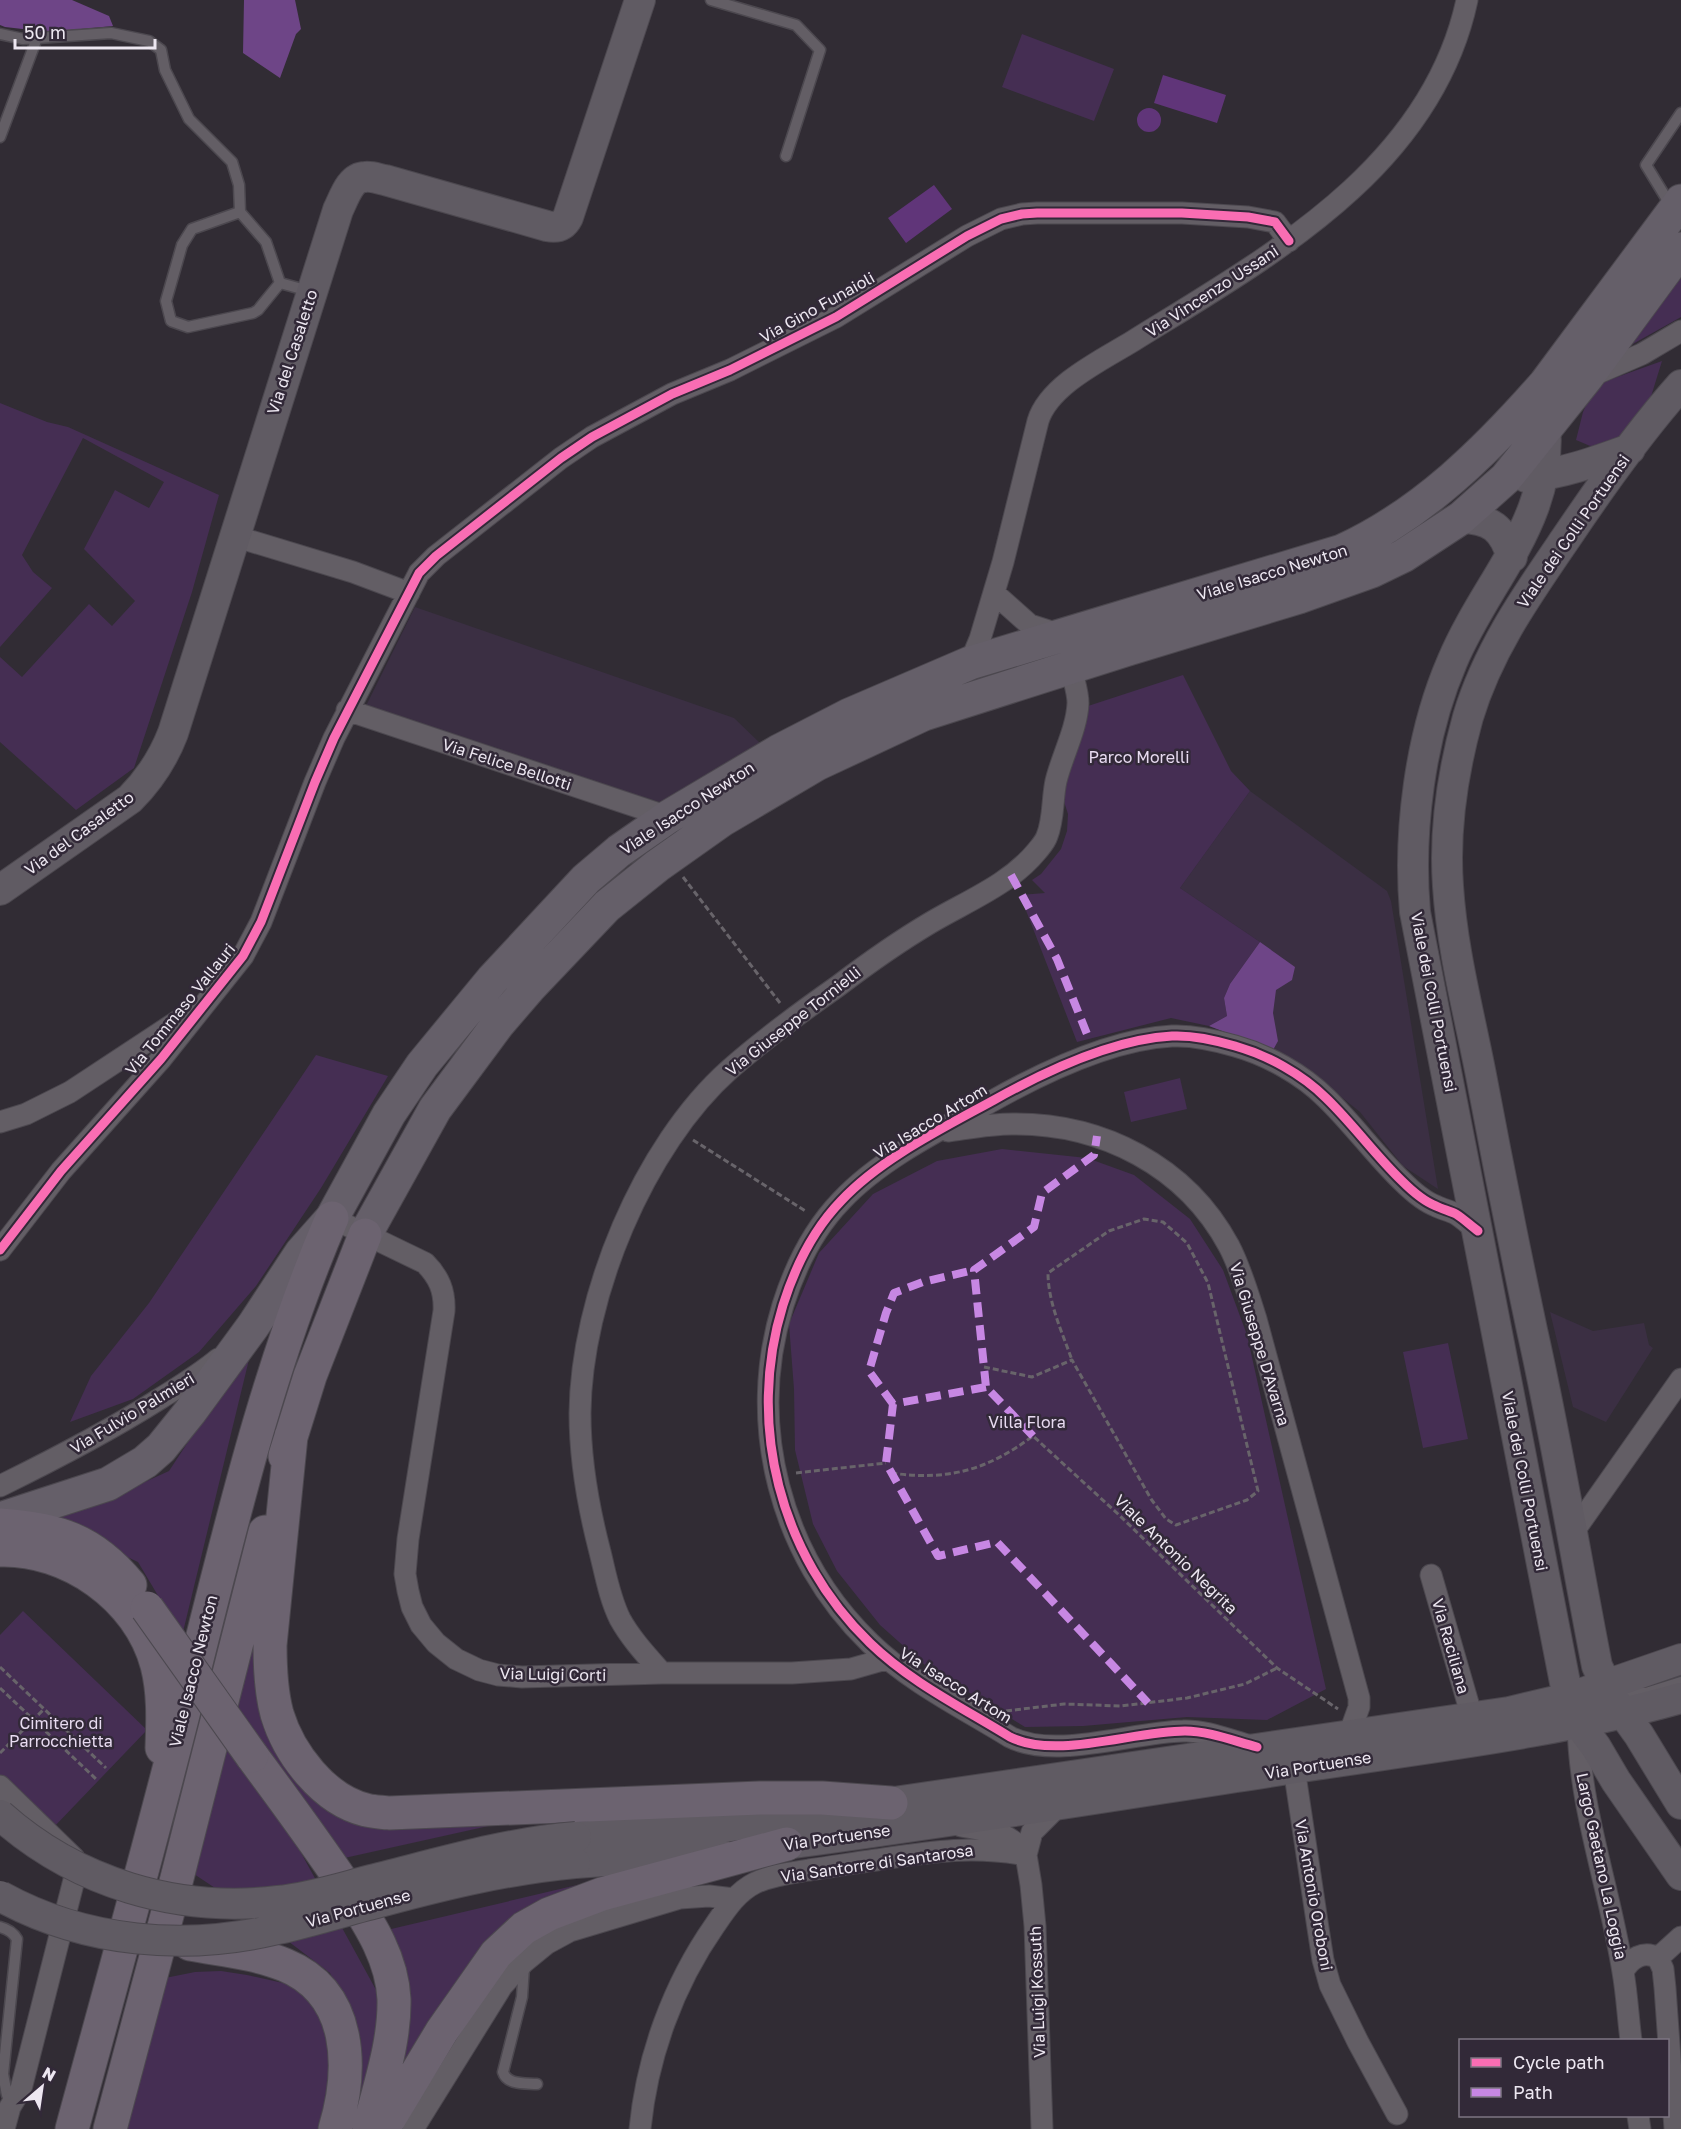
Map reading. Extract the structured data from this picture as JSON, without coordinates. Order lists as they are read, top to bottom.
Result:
{
  "streets": {
    "highway": ["Viale Isacco Newton"],
    "street": [
      "Via Vincenzo Ussani",
      "Via Gino Funaioli",
      "Via del Casaletto",
      "Viale dei Colli Portuensi",
      "Via Felice Bellotti",
      "Via Tommaso Vallauri",
      "Via Giuseppe Tornielli",
      "Via Isacco Artom",
      "Via Giuseppe D'Avarna",
      "Via Fulvio Palmieri",
      "Via Raciliana",
      "Via Luigi Corti",
      "Via Portuense",
      "Via Santorre di Santarosa",
      "Largo Gaetano La Loggia",
      "Via Antonio Oroboni",
      "Via Luigi Kossuth"
    ],
    "path": ["Viale Antonio Negrita"]
  },
  "crossings": [
    ["Via Vincenzo Ussani", "Via Gino Funaioli"],
    ["Via Vincenzo Ussani", "Viale Isacco Newton"],
    ["Via Gino Funaioli", "Via Tommaso Vallauri"],
    ["Viale dei Colli Portuensi", "Viale Isacco Newton"],
    ["Viale dei Colli Portuensi", "Via Isacco Artom"],
    ["Viale dei Colli Portuensi", "Via Portuense"],
    ["Viale dei Colli Portuensi", "Largo Gaetano La Loggia"],
    ["Viale Isacco Newton", "Via Felice Bellotti"],
    ["Viale Isacco Newton", "Via Giuseppe Tornielli"],
    ["Viale Isacco Newton", "Via Luigi Corti"],
    ["Via Felice Bellotti", "Via Tommaso Vallauri"],
    ["Via Giuseppe Tornielli", "Via Luigi Corti"],
    ["Via Isacco Artom", "Via Giuseppe D'Avarna"],
    ["Via Isacco Artom", "Via Luigi Corti"],
    ["Via Isacco Artom", "Via Portuense"],
    ["Via Giuseppe D'Avarna", "Viale Antonio Negrita"],
    ["Via Giuseppe D'Avarna", "Via Portuense"],
    ["Viale Antonio Negrita", "Via Portuense"],
    ["Via Raciliana", "Via Portuense"],
    ["Via Portuense", "Largo Gaetano La Loggia"],
    ["Via Portuense", "Via Antonio Oroboni"],
    ["Via Santorre di Santarosa", "Via Luigi Kossuth"]
  ],
  "parks": ["Parco Morelli", "Villa Flora", "Cimitero di Parrocchietta"],
  "legend": ["Cycle path", "Path"],
  "scale_bar": "50 m",
  "north": "top right"
}
